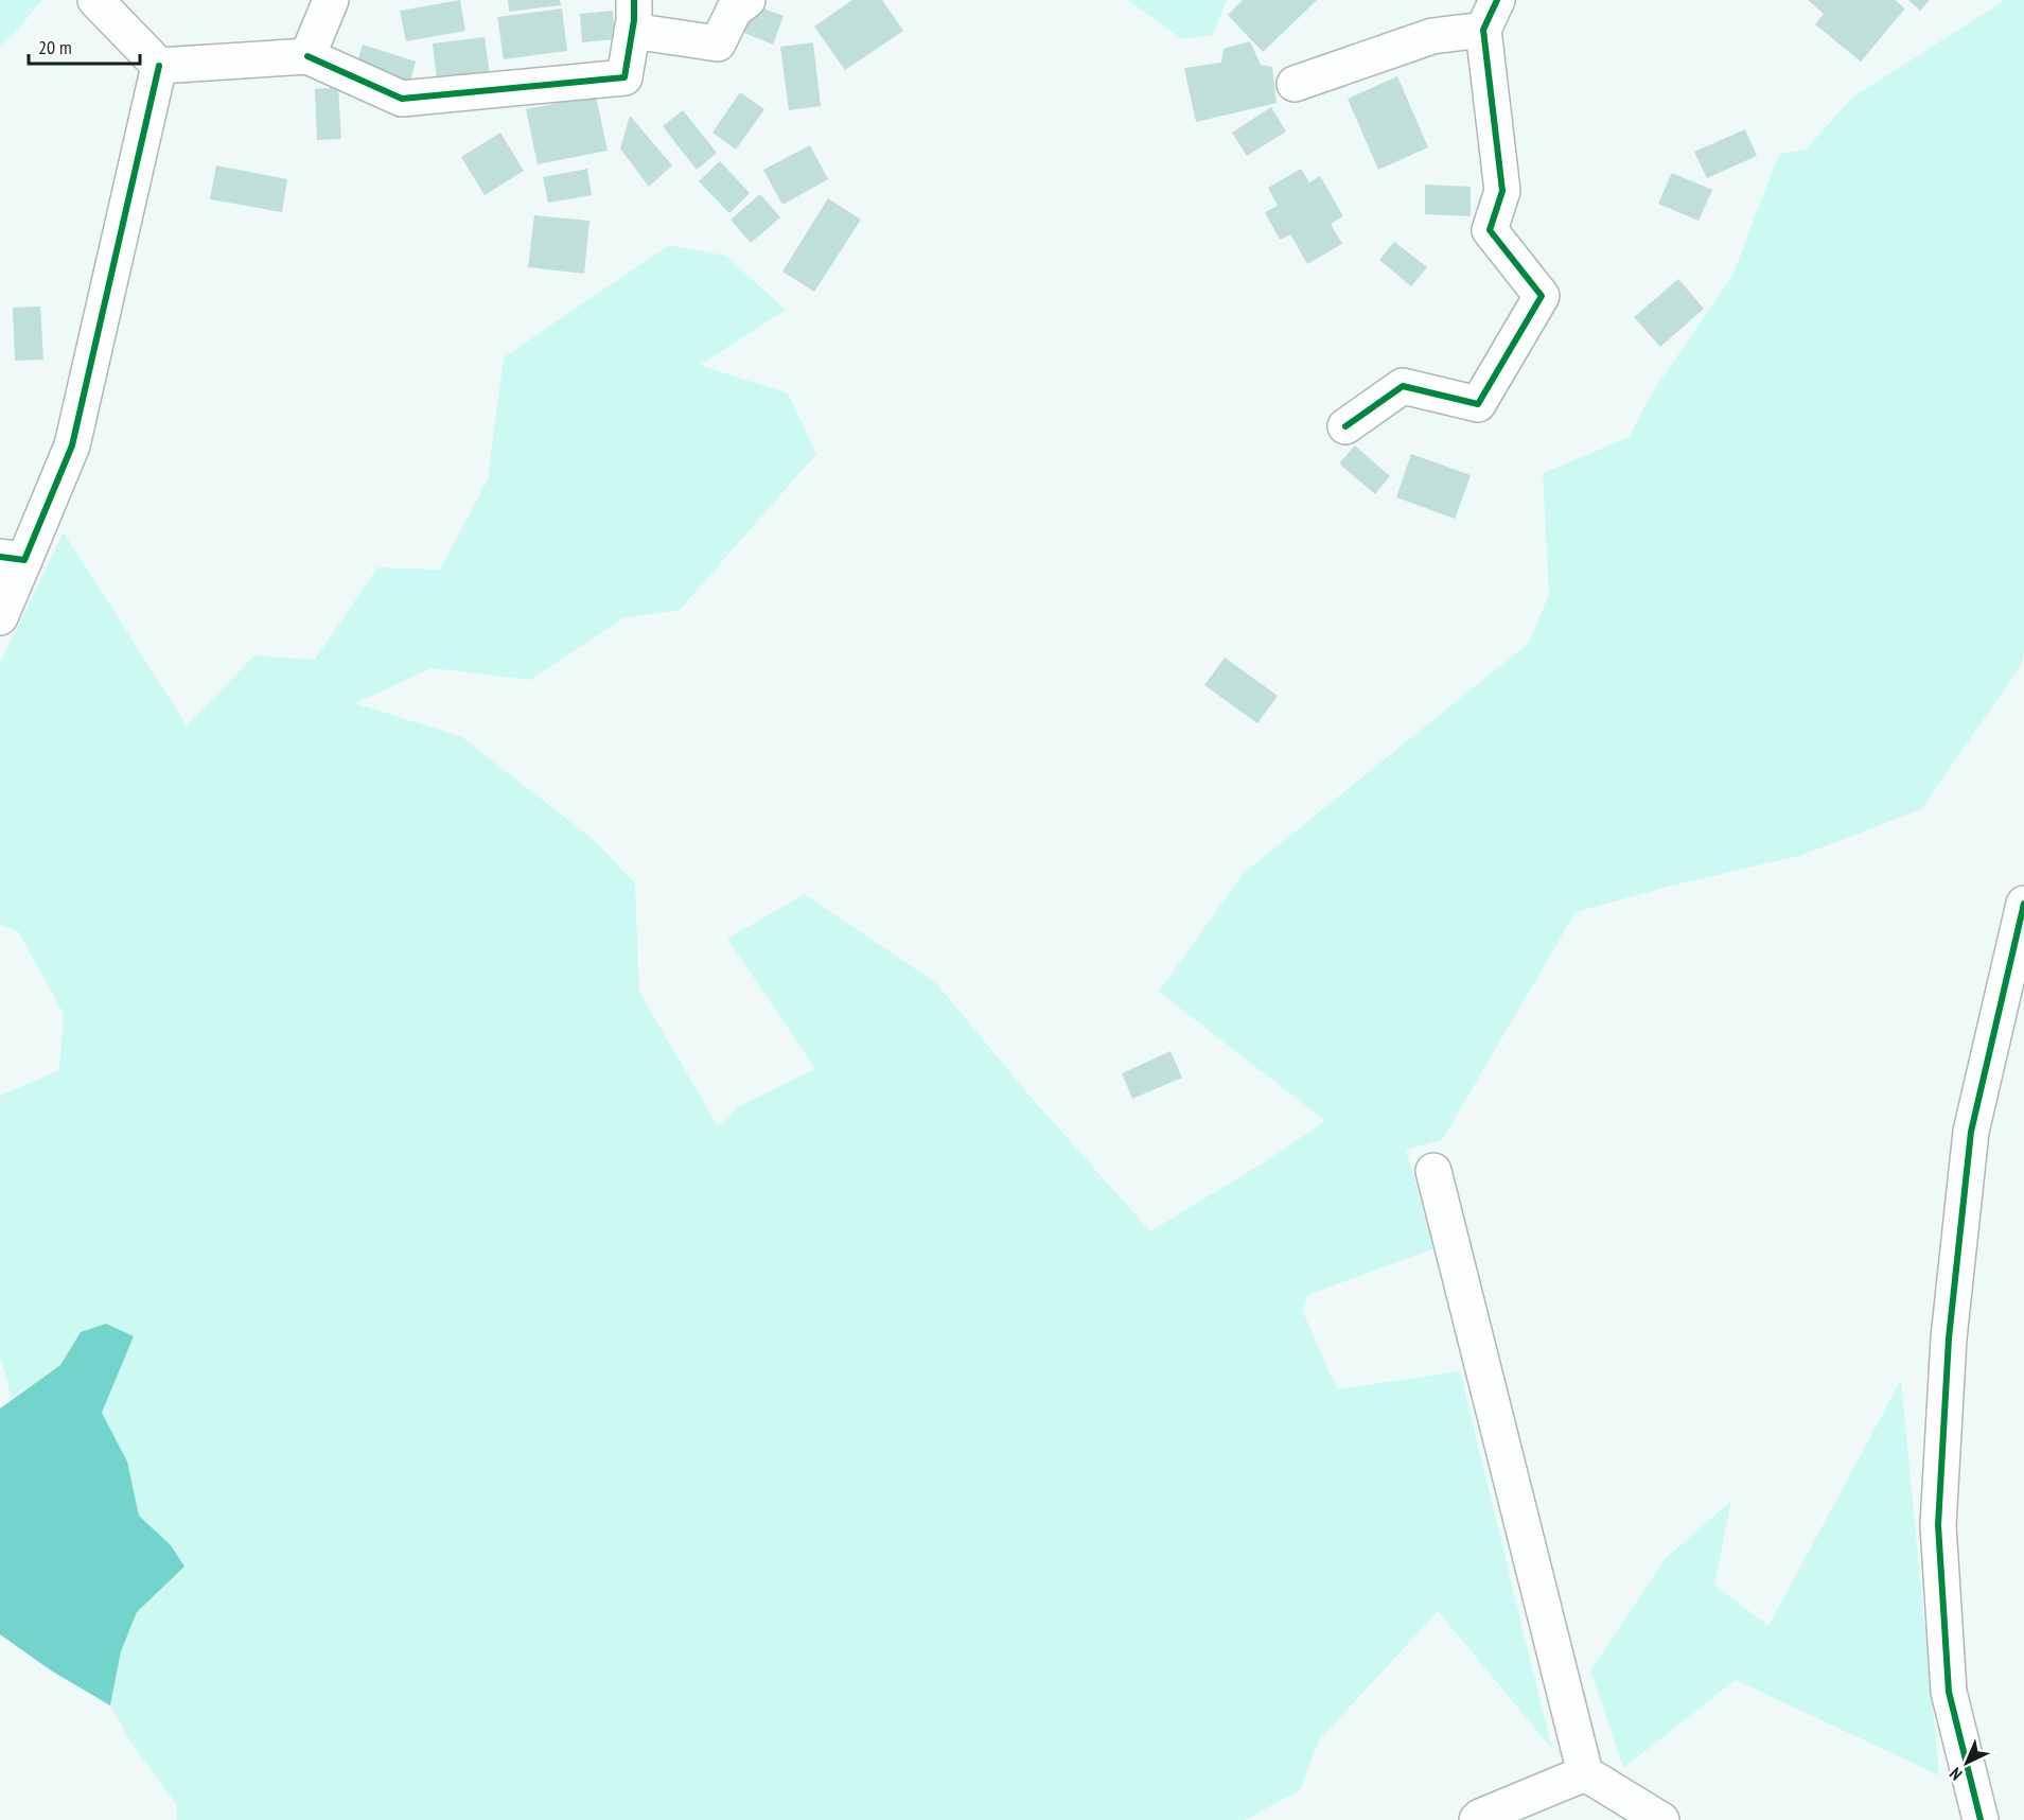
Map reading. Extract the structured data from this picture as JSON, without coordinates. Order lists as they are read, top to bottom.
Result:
{
  "scale_bar": "20 m",
  "north": "bottom left"
}
